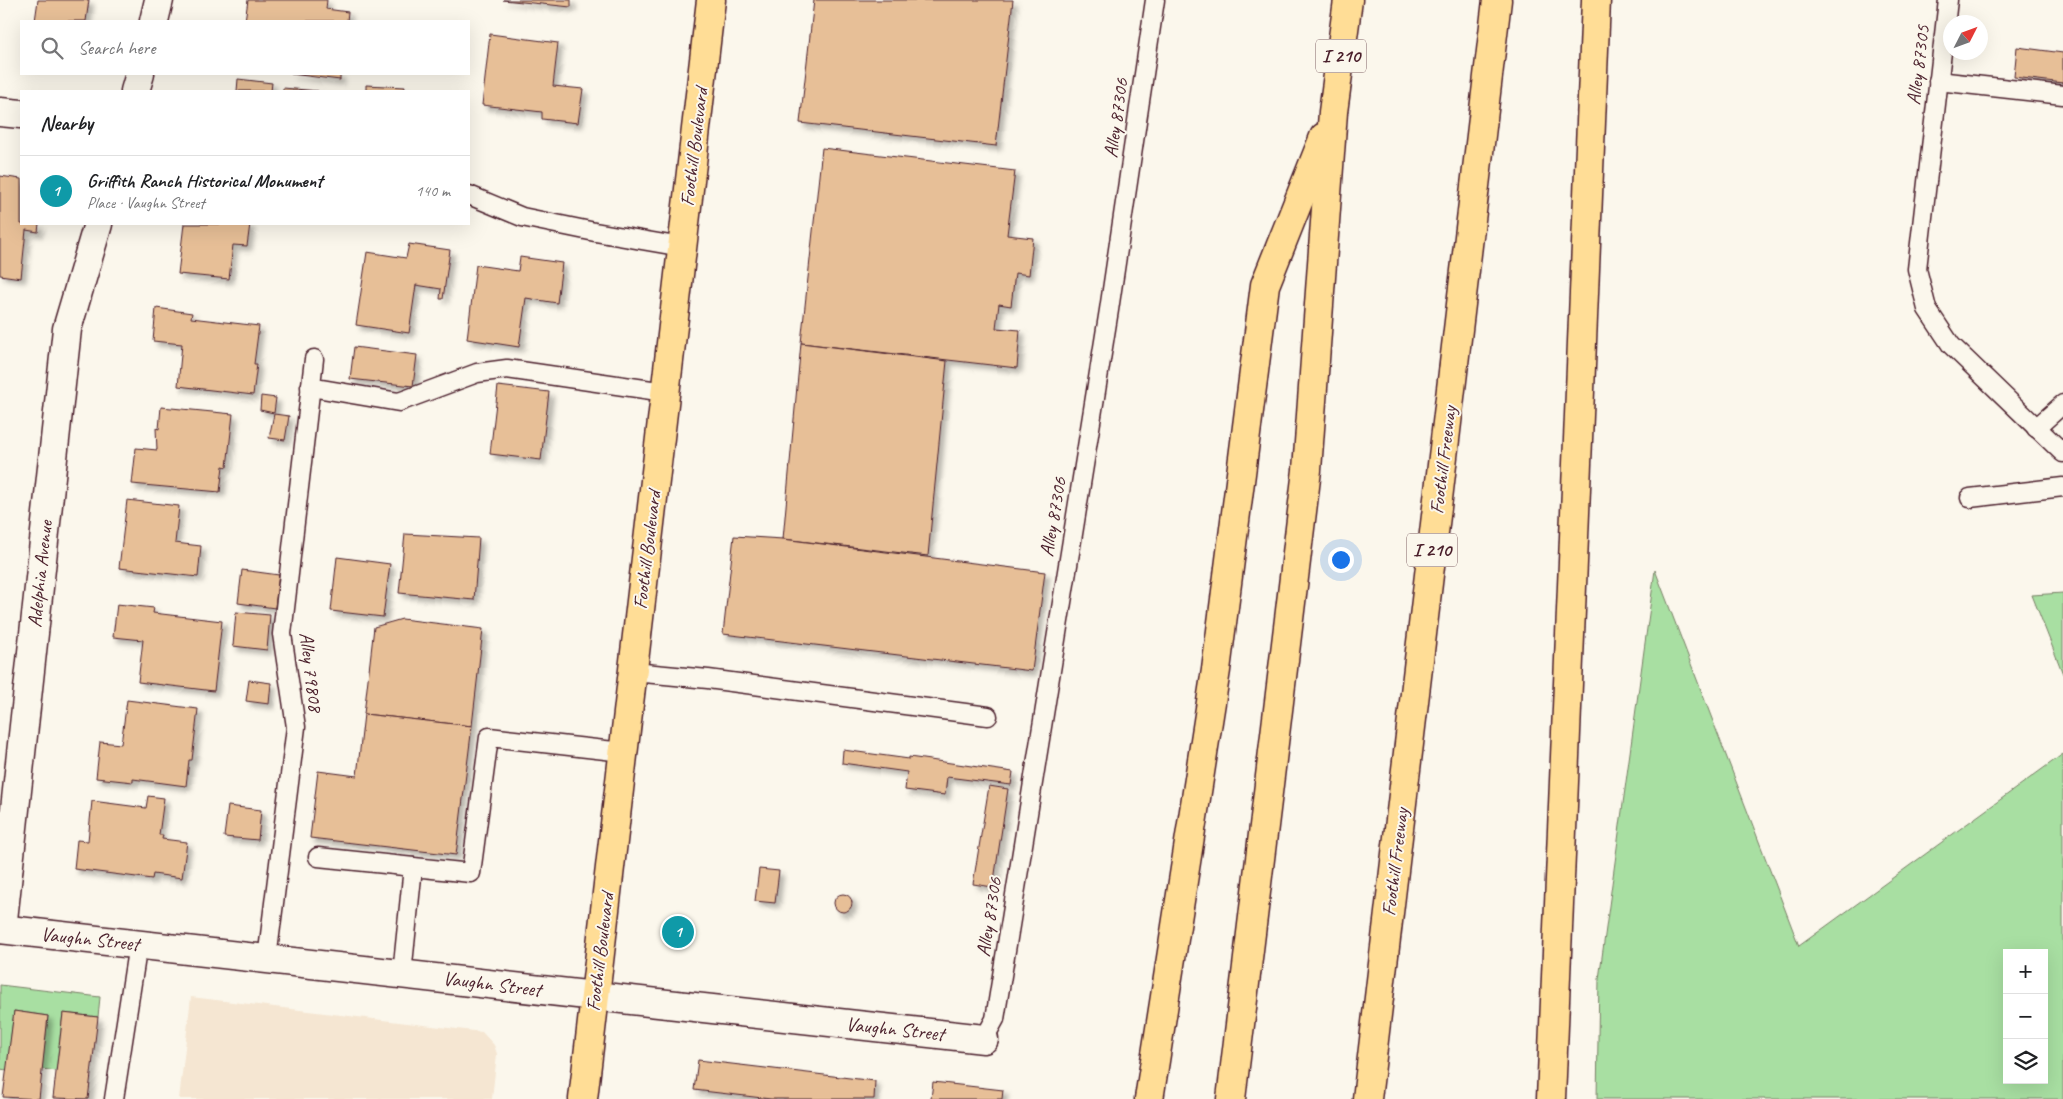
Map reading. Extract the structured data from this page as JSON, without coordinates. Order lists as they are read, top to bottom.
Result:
{
  "streets": {
    "main road": ["I 210", "Foothill Boulevard", "Foothill Freeway"],
    "street": ["Adelphia Avenue", "Vaughn Street"],
    "lane": ["Alley 87305", "Alley 87306", "Alley 79808"]
  },
  "crossings": [
    ["Alley 87306", "Vaughn Street"],
    ["Foothill Boulevard", "Vaughn Street"],
    ["Adelphia Avenue", "Vaughn Street"],
    ["Alley 79808", "Vaughn Street"]
  ],
  "north": "top right",
  "page": {
    "search": "Search here",
    "heading": "Nearby",
    "list": [
      {
        "mark": "1",
        "name": "Griffith Ranch Historical Monument",
        "note": "Place · Vaughn Street",
        "value": "140 m"
      }
    ],
    "pins": "1",
    "map_buttons": ["+", "−"]
  }
}
